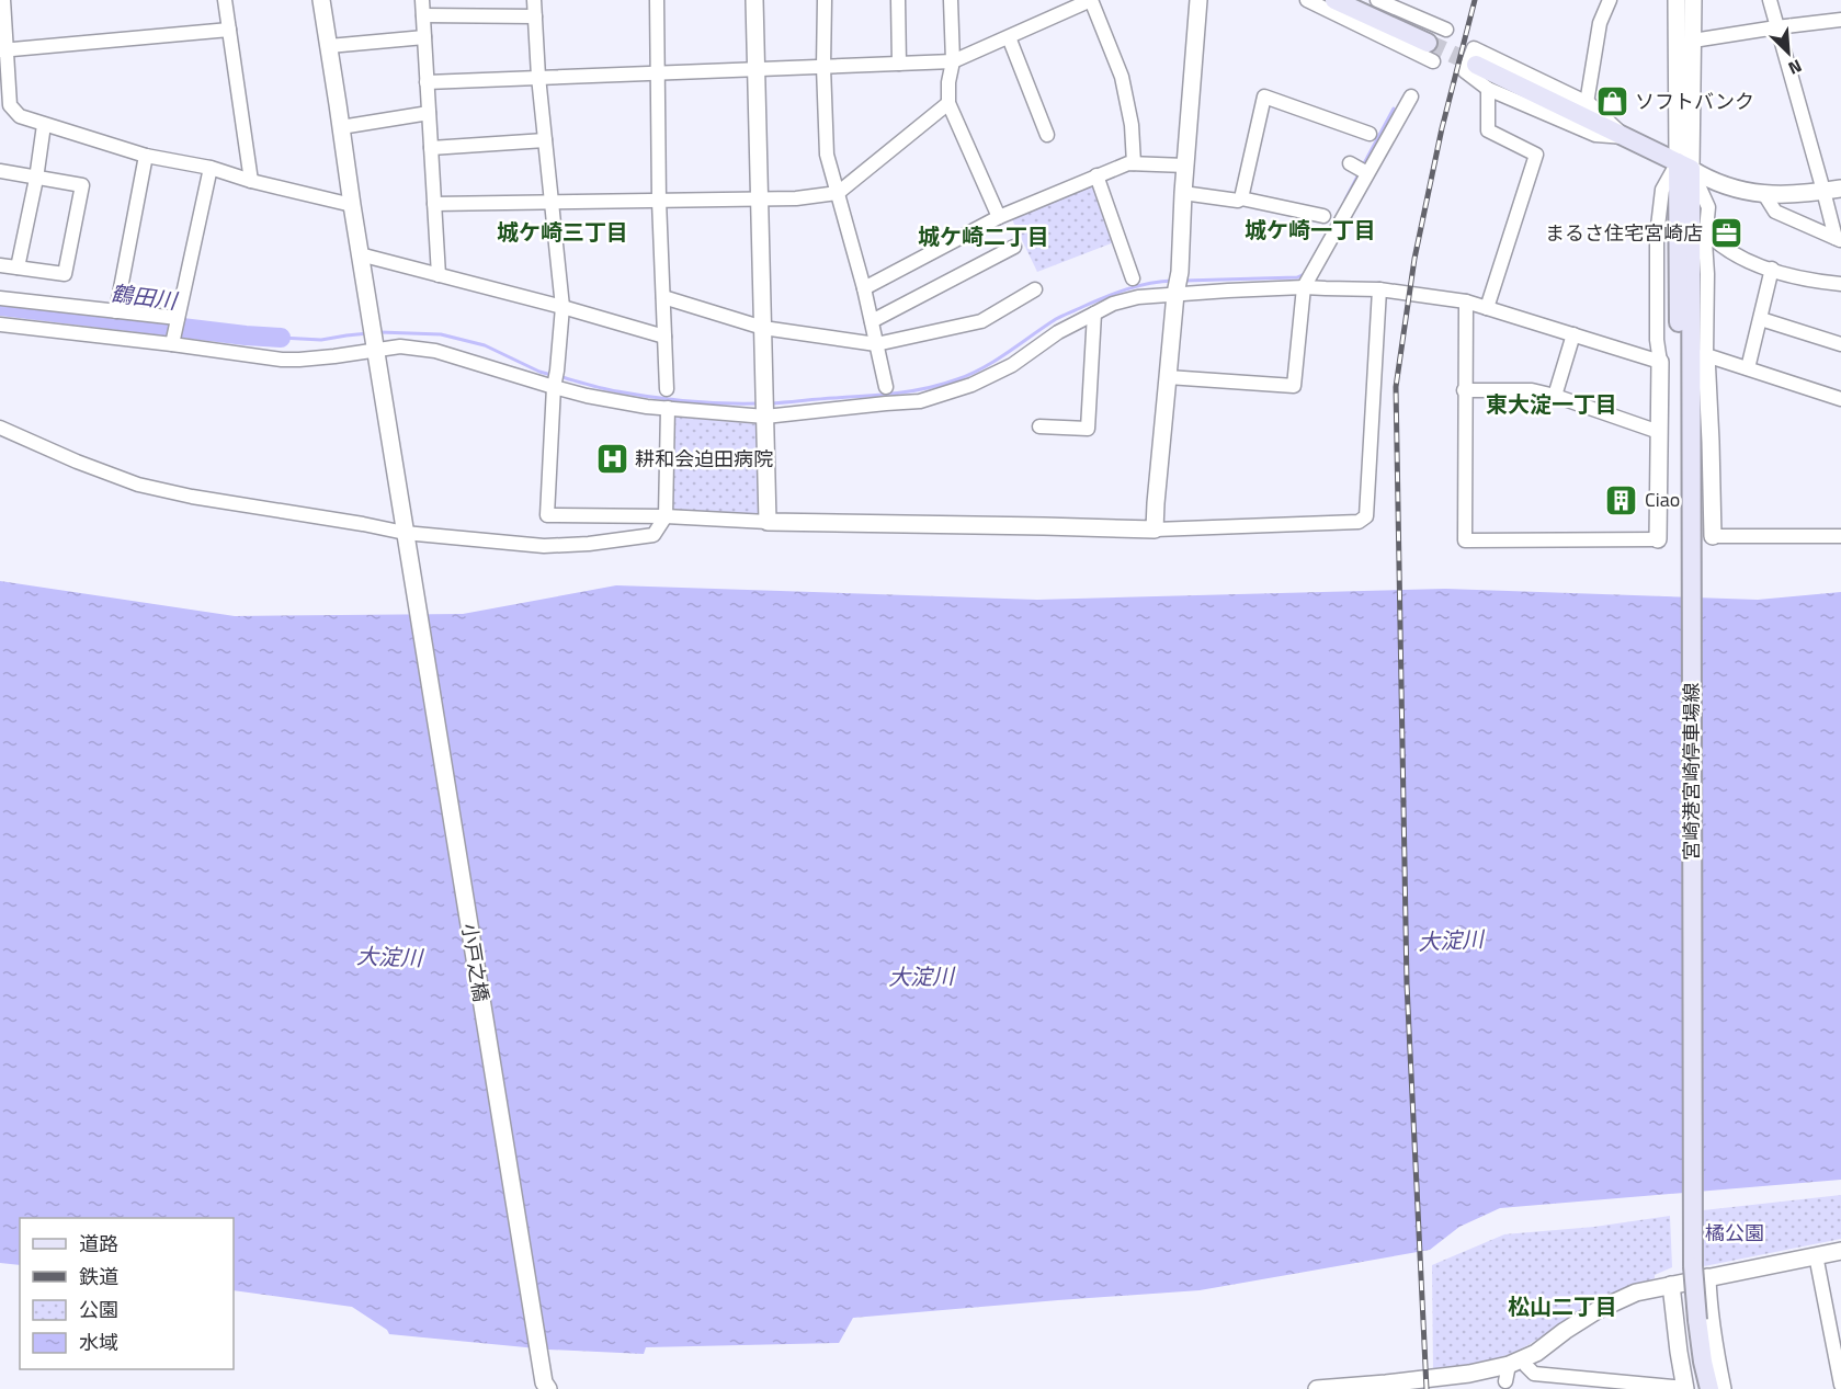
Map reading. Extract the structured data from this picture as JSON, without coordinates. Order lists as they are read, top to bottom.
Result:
{
  "streets": {
    "main road": ["宮崎港宮崎停車場線"],
    "street": ["小戸之橋"]
  },
  "districts": [
    "城ケ崎一丁目",
    "城ケ崎三丁目",
    "城ケ崎二丁目",
    "東大淀一丁目",
    "松山二丁目"
  ],
  "water": ["鶴田川", "大淀川"],
  "parks": ["橘公園"],
  "places": {
    "shop": ["ソフトバンク"],
    "office": ["まるさ住宅宮崎店"],
    "hospital": ["耕和会迫田病院"],
    "building": ["Ciao"]
  },
  "legend": [
    "道路",
    "鉄道",
    "公園",
    "水域"
  ],
  "north": "bottom right"
}
